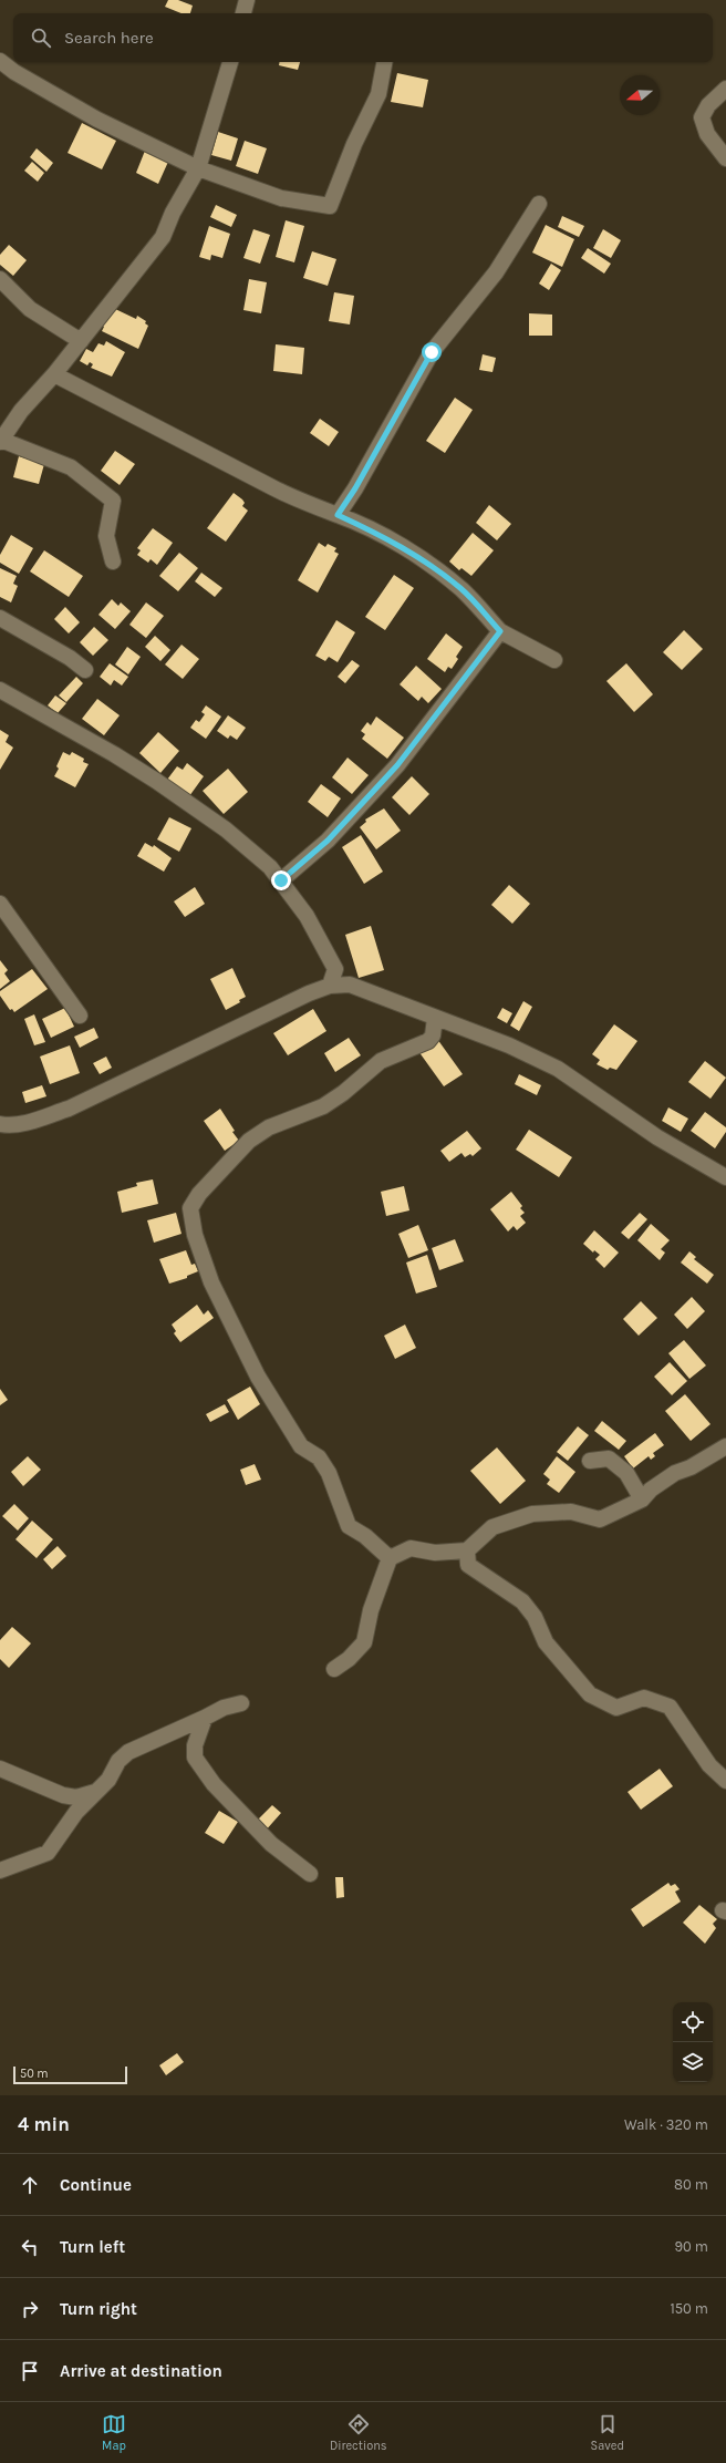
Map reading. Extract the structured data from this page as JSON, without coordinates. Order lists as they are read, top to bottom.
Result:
{
  "scale_bar": "50 m",
  "north": "left",
  "page": {
    "search": "Search here",
    "scale": "50 m",
    "heading": ["4 min", "Walk · 320 m"],
    "list": [
      ["Continue", "80 m"],
      ["Turn left", "90 m"],
      ["Turn right", "150 m"],
      "Arrive at destination"
    ],
    "nav": ["Map", "Directions", "Saved"]
  }
}
